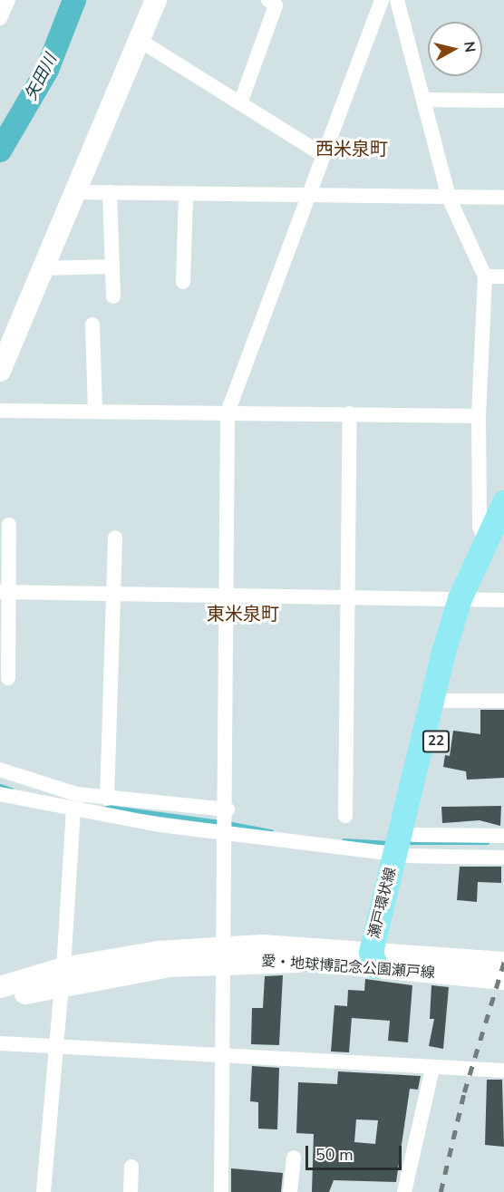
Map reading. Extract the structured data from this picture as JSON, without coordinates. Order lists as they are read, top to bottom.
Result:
{
  "streets": {
    "main road": ["22", "瀬戸環状線", "愛・地球博記念公園瀬戸線"]
  },
  "crossings": [
    ["瀬戸環状線", "愛・地球博記念公園瀬戸線"]
  ],
  "districts": ["西米泉町", "東米泉町"],
  "water": ["矢田川"],
  "scale_bar": "50 m",
  "north": "right"
}
